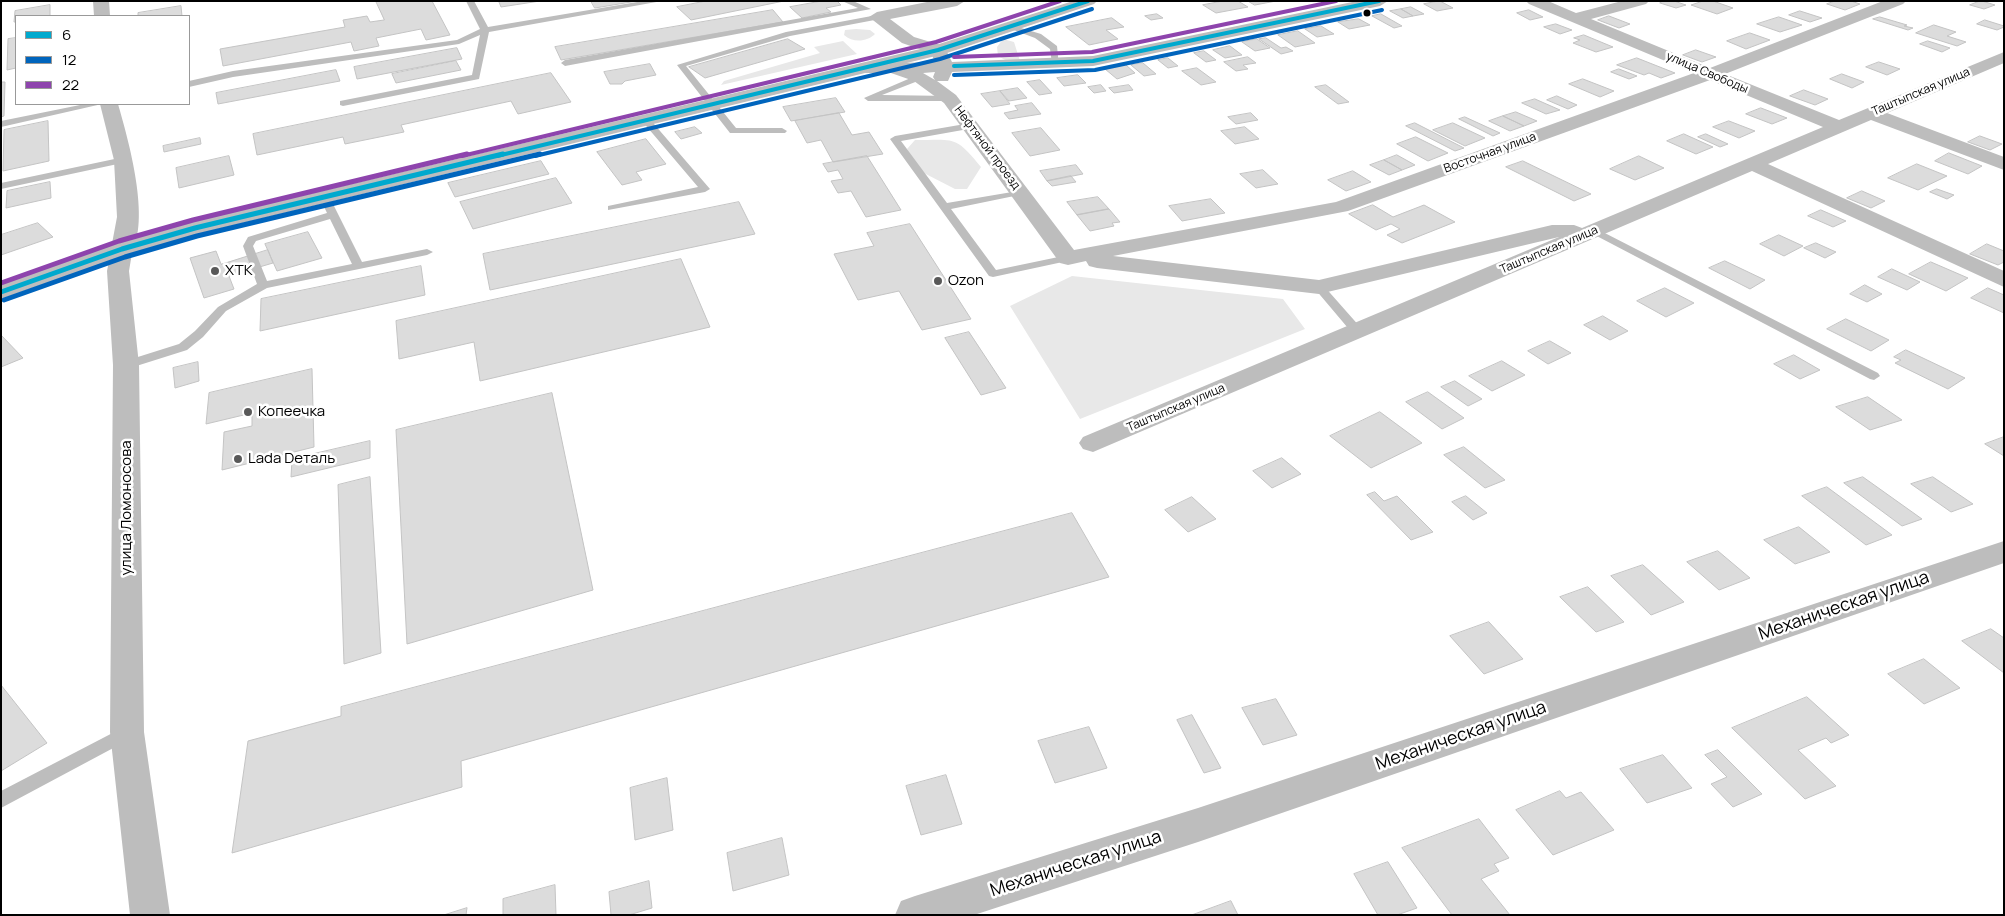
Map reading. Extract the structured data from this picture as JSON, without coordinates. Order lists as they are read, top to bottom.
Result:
{
  "streets": {
    "street": [
      "улица Свободы",
      "Таштыпская улица",
      "Нефтяной проезд",
      "Восточная улица",
      "улица Ломоносова",
      "Механическая улица"
    ]
  },
  "crossings": [
    ["улица Свободы", "Таштыпская улица"],
    ["улица Свободы", "Восточная улица"],
    ["Нефтяной проезд", "Восточная улица"]
  ],
  "places": [
    "ХТК",
    "Ozon",
    "Копеечка",
    "Lada Dеталь"
  ],
  "lines": ["transit line 6", "transit line 22", "transit line 12"],
  "legend": ["6", "12", "22"]
}
